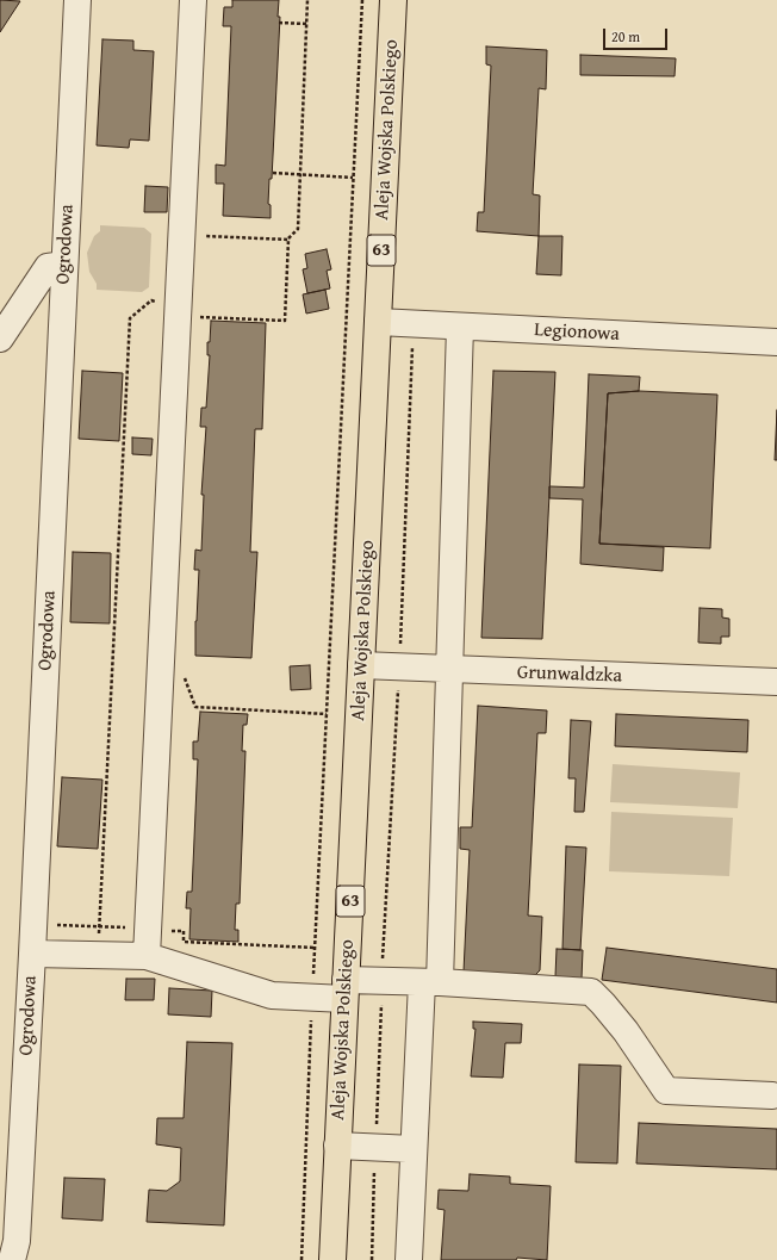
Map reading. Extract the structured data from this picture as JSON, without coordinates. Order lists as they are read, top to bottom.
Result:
{
  "streets": {
    "main road": ["Aleja Wojska Polskiego", "63"],
    "street": ["Ogrodowa", "Legionowa", "Grunwaldzka"]
  },
  "crossings": [
    ["Aleja Wojska Polskiego", "Legionowa"],
    ["Aleja Wojska Polskiego", "Grunwaldzka"]
  ],
  "scale_bar": "20 m"
}
